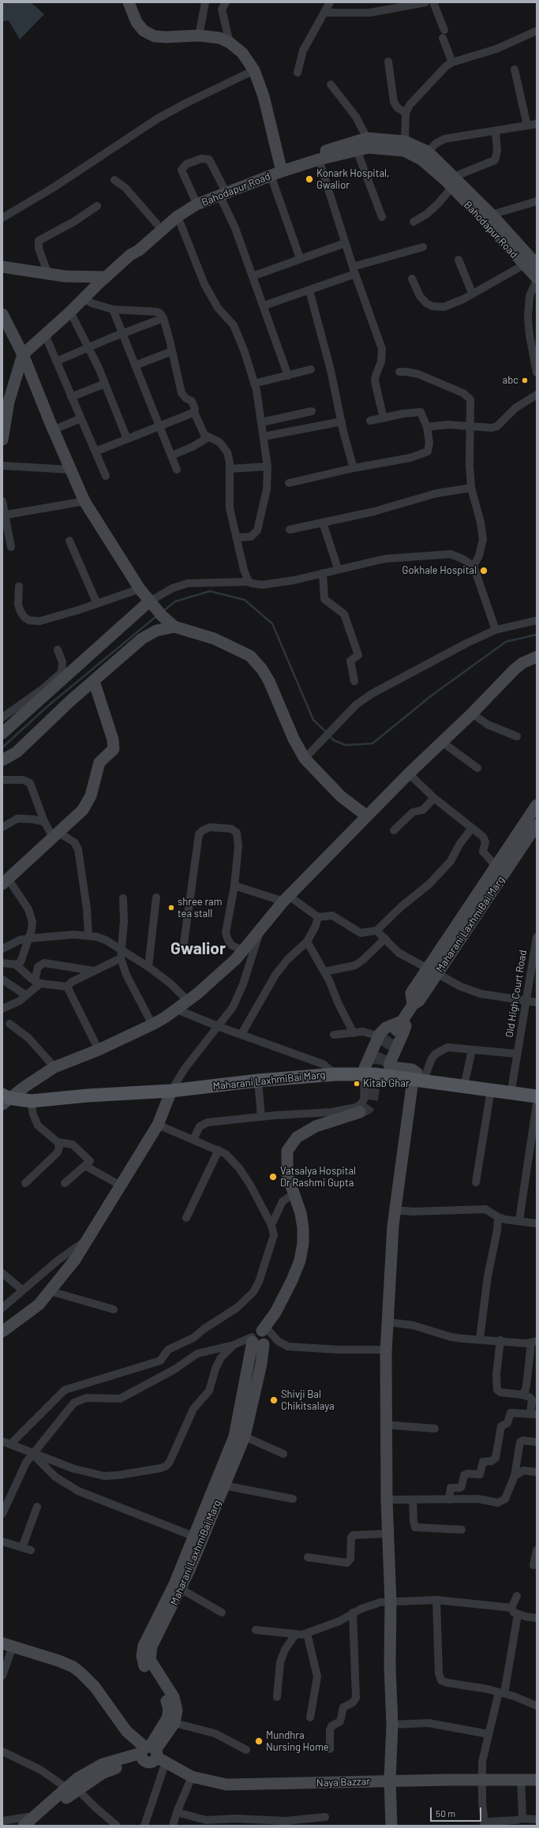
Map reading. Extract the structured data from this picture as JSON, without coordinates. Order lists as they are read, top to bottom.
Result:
{
  "streets": {
    "main road": ["Bahodapur Road", "Maharani LaxhmiBai Marg", "Naya Bazzar"],
    "street": ["Old High Court Road"]
  },
  "crossings": [
    ["Maharani LaxhmiBai Marg", "Naya Bazzar"]
  ],
  "districts": ["Gwalior"],
  "places": [
    "Konark Hospital, Gwalior",
    "abc",
    "Gokhale Hospital",
    "shree ram tea stall",
    "Kitab Ghar",
    "Vatsalya Hospital Dr Rashmi Gupta",
    "Shivji Bal Chikitsalaya",
    "Mundhra Nursing Home"
  ],
  "scale_bar": "50 m"
}
